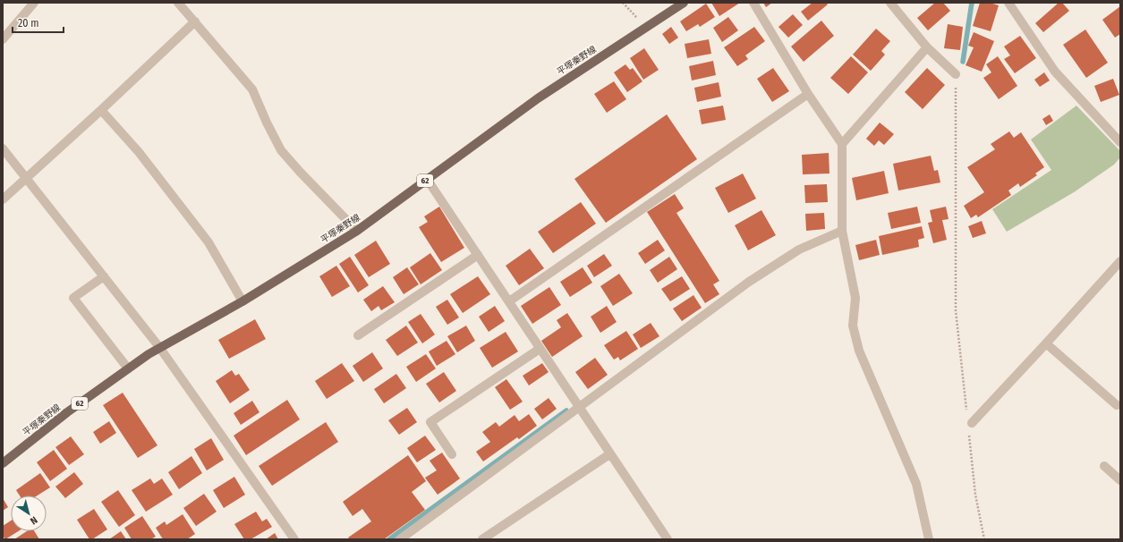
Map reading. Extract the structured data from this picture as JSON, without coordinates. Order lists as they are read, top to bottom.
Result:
{
  "streets": {
    "main road": ["平塚秦野線", "62"]
  },
  "scale_bar": "20 m",
  "north": "bottom right"
}
